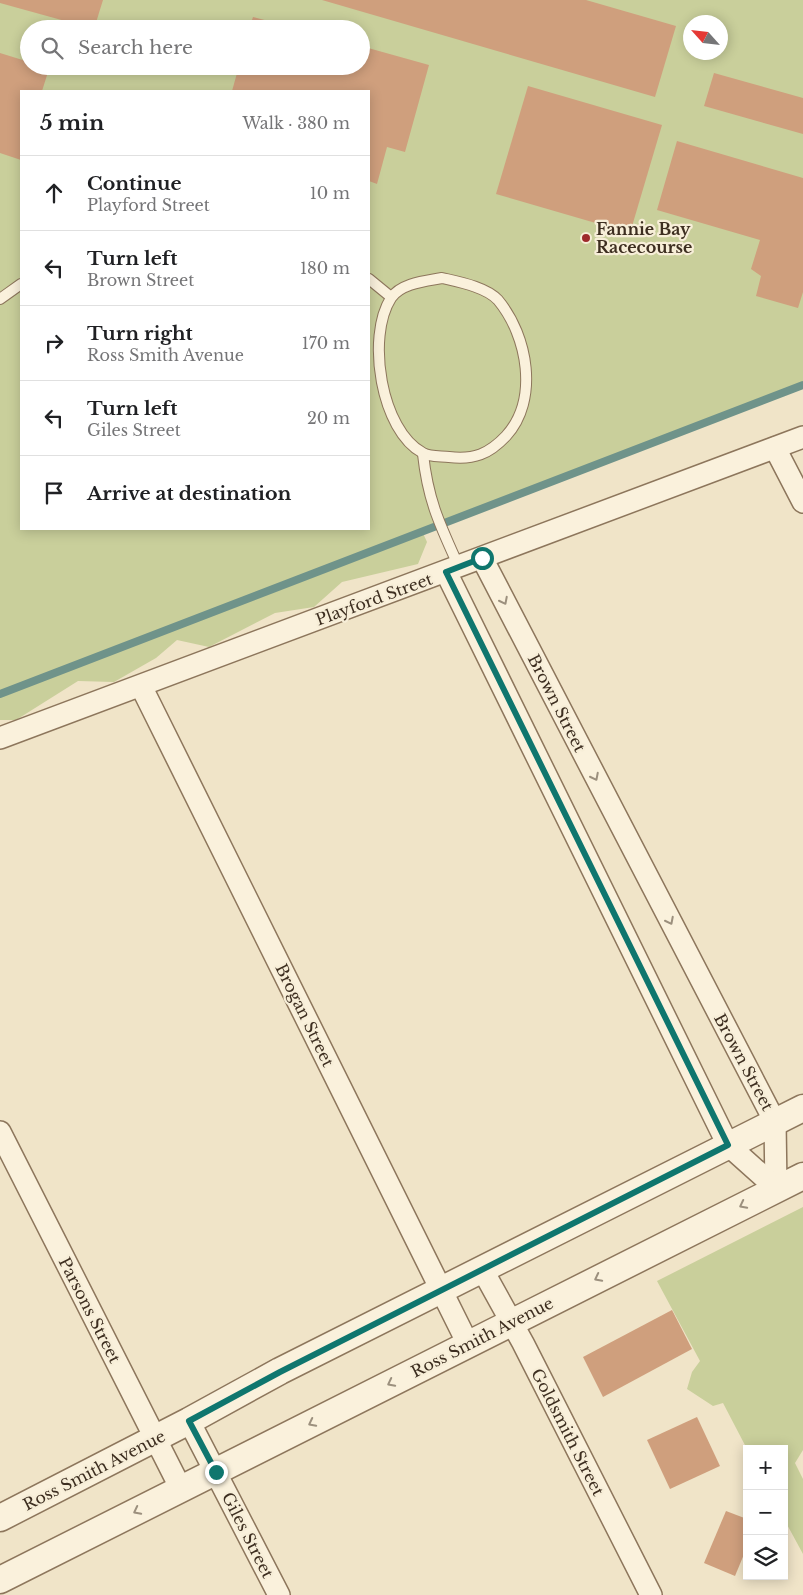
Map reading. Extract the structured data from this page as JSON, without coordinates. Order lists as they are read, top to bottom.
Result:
{
  "streets": {
    "street": [
      "Playford Street",
      "Brown Street",
      "Brogan Street",
      "Parsons Street",
      "Ross Smith Avenue",
      "Goldsmith Street",
      "Giles Street"
    ]
  },
  "crossings": [
    ["Playford Street", "Brown Street"],
    ["Playford Street", "Brogan Street"],
    ["Brown Street", "Ross Smith Avenue"],
    ["Brogan Street", "Ross Smith Avenue"],
    ["Parsons Street", "Ross Smith Avenue"],
    ["Ross Smith Avenue", "Goldsmith Street"],
    ["Ross Smith Avenue", "Giles Street"]
  ],
  "places": ["Fannie Bay Racecourse"],
  "north": "top left",
  "page": {
    "search": "Search here",
    "heading": ["5 min", "Walk · 380 m"],
    "list": [
      ["Continue", "Playford Street", "10 m"],
      ["Turn left", "Brown Street", "180 m"],
      ["Turn right", "Ross Smith Avenue", "170 m"],
      ["Turn left", "Giles Street", "20 m"],
      "Arrive at destination"
    ],
    "map_buttons": ["+", "−"]
  }
}
